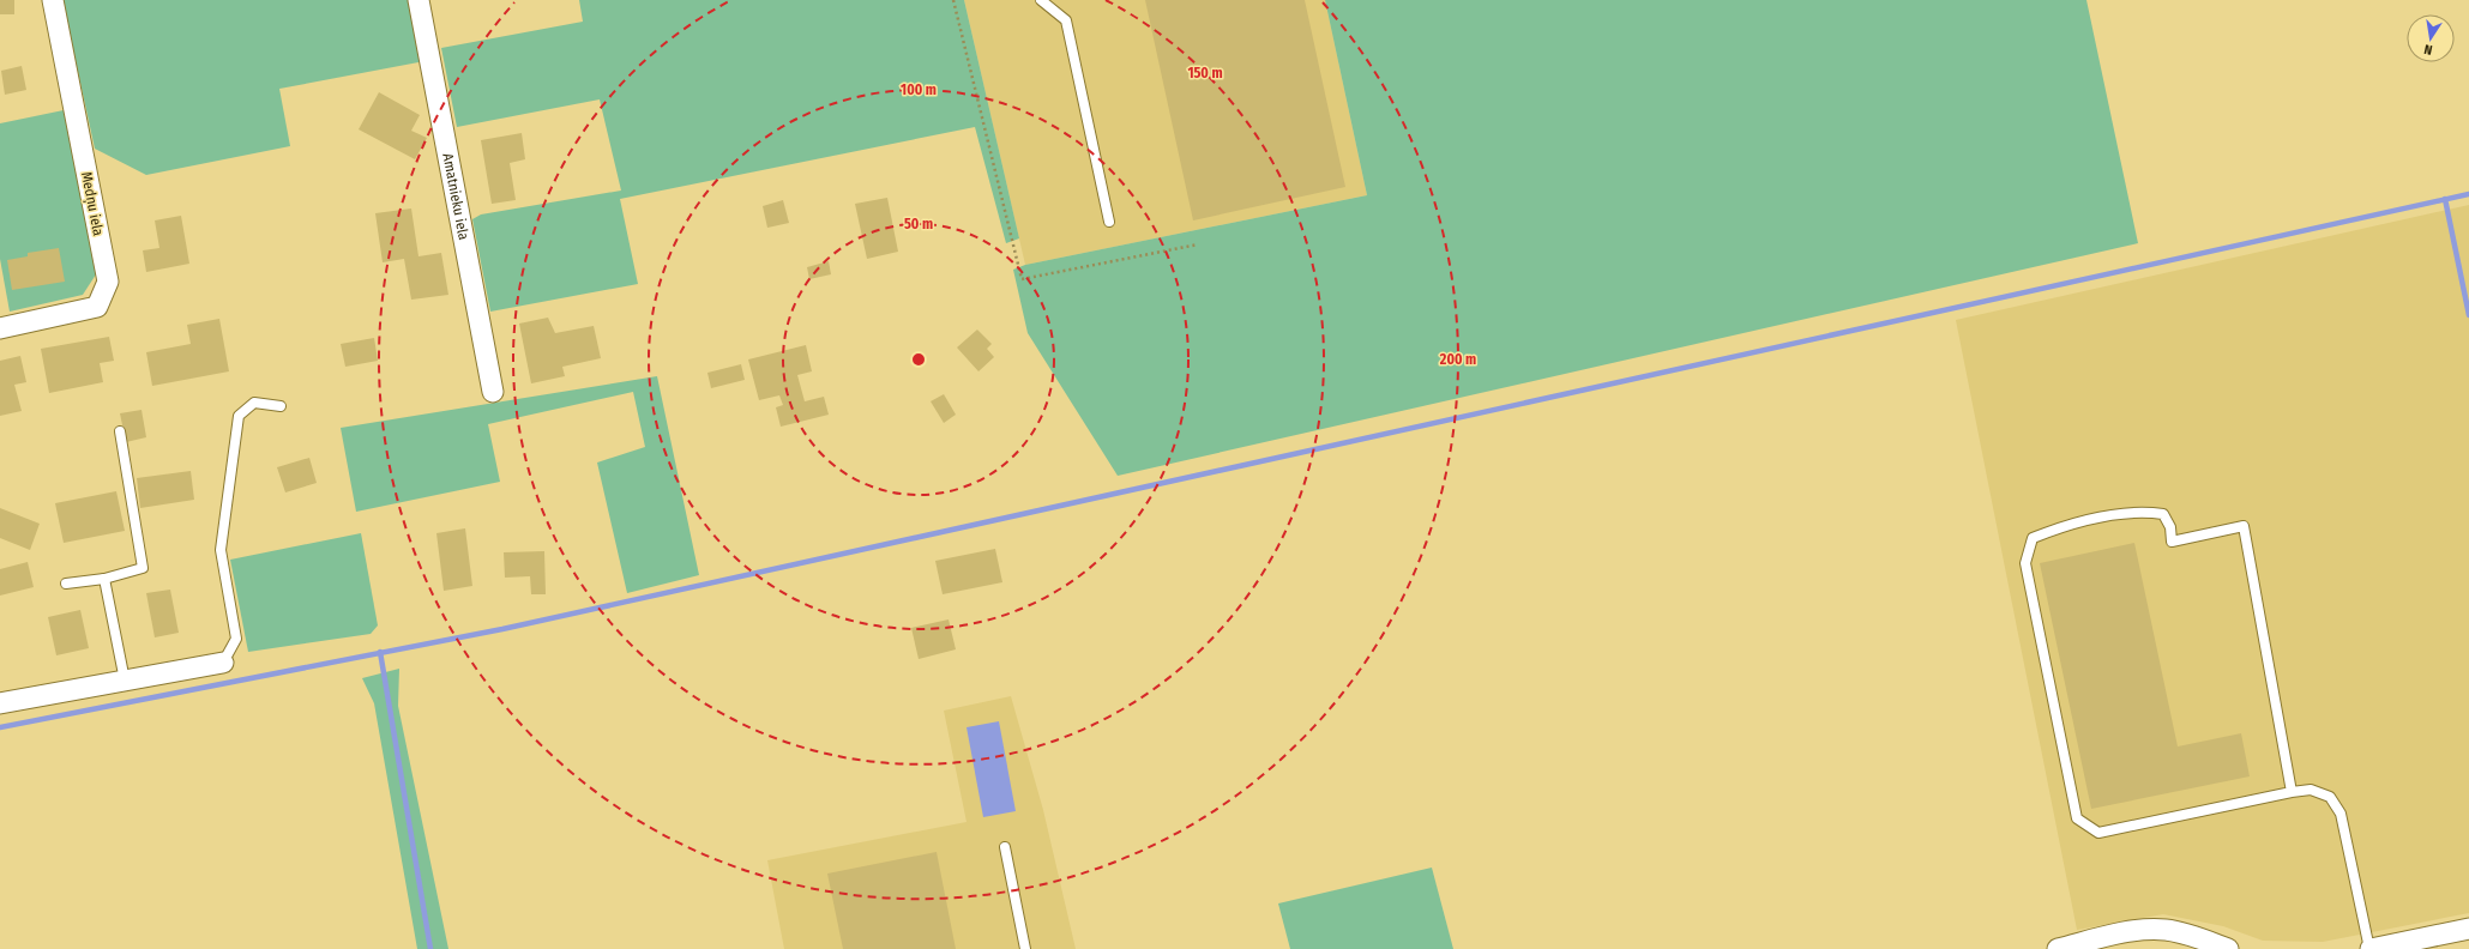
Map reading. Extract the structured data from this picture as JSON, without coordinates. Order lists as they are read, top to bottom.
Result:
{
  "streets": {
    "street": ["Amatnieku iela", "Medņu iela"]
  },
  "north": "bottom",
  "rings": [
    "150 m",
    "100 m",
    "50 m",
    "200 m"
  ]
}
